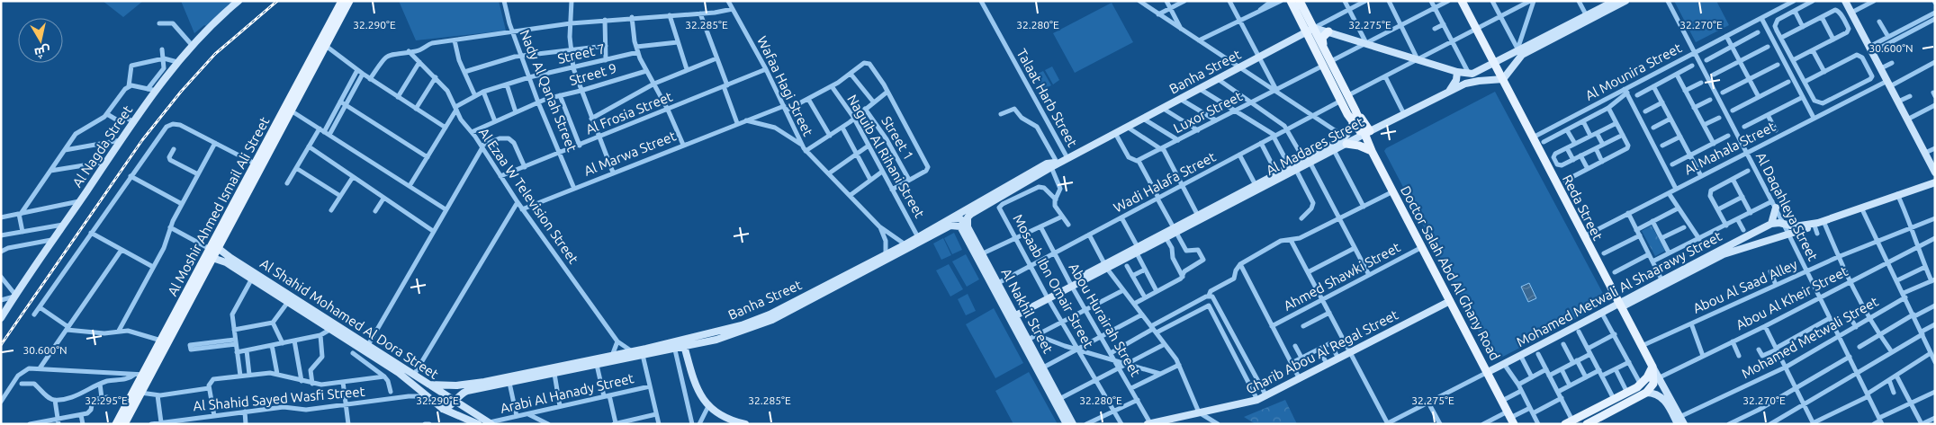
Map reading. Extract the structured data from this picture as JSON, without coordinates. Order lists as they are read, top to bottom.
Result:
{
  "streets": {
    "main road": [
      "Banha Street",
      "Al Nagda Street",
      "Al Madares Street",
      "Al Moshir Ahmed Ismail Ali Street",
      "Reda Street",
      "Doctor Salah Abd Al Ghany Road",
      "Mohamed Metwali Al Shaarawy Street",
      "Al Nakhil Street",
      "Al Shahid Mohamed Al Dora Street",
      "Gharib Abou Al Regal Street"
    ],
    "street": [
      "Street 7",
      "Al Mounira Street",
      "Street 9",
      "Wafaa Hagi Street",
      "Nady Al Qanah Street",
      "Talaat Harb Street",
      "Luxor Street",
      "Al Frosia Street",
      "Street 1",
      "Al Mahala Street",
      "Al Marwa Street",
      "Naguib Al Rihani Street",
      "Wadi Halafa Street",
      "Al Ezaa W Television Street",
      "Al Daqahleya Street",
      "Ahmed Shawki Street",
      "Mosaab Ibn Omair Street",
      "Abou Al Saad Alley",
      "Abou Al Kheir Street",
      "Abou Hurairah Street",
      "Mohamed Metwali Street",
      "Arabi Al Hanady Street",
      "Al Shahid Sayed Wasfi Street"
    ]
  },
  "crossings": [
    ["Street 7", "Nady Al Qanah Street"],
    ["Street 7", "Al Ezaa W Television Street"],
    ["Banha Street", "Wafaa Hagi Street"],
    ["Banha Street", "Talaat Harb Street"],
    ["Banha Street", "Naguib Al Rihani Street"],
    ["Banha Street", "Al Ezaa W Television Street"],
    ["Banha Street", "Doctor Salah Abd Al Ghany Road"],
    ["Banha Street", "Al Nakhil Street"],
    ["Banha Street", "Al Shahid Mohamed Al Dora Street"],
    ["Al Mounira Street", "Al Daqahleya Street"],
    ["Al Mounira Street", "Reda Street"],
    ["Street 9", "Nady Al Qanah Street"],
    ["Street 9", "Al Ezaa W Television Street"],
    ["Wafaa Hagi Street", "Al Frosia Street"],
    ["Wafaa Hagi Street", "Al Marwa Street"],
    ["Nady Al Qanah Street", "Al Frosia Street"],
    ["Nady Al Qanah Street", "Al Marwa Street"],
    ["Luxor Street", "Doctor Salah Abd Al Ghany Road"],
    ["Al Frosia Street", "Al Ezaa W Television Street"],
    ["Al Madares Street", "Reda Street"],
    ["Al Madares Street", "Doctor Salah Abd Al Ghany Road"],
    ["Al Madares Street", "Mosaab Ibn Omair Street"],
    ["Al Madares Street", "Al Nakhil Street"],
    ["Al Madares Street", "Abou Hurairah Street"],
    ["Al Mahala Street", "Al Daqahleya Street"],
    ["Al Mahala Street", "Reda Street"],
    ["Al Marwa Street", "Naguib Al Rihani Street"],
    ["Al Marwa Street", "Al Ezaa W Television Street"],
    ["Wadi Halafa Street", "Doctor Salah Abd Al Ghany Road"],
    ["Wadi Halafa Street", "Mosaab Ibn Omair Street"],
    ["Wadi Halafa Street", "Al Nakhil Street"],
    ["Wadi Halafa Street", "Abou Hurairah Street"],
    ["Al Moshir Ahmed Ismail Ali Street", "Al Shahid Mohamed Al Dora Street"],
    ["Al Daqahleya Street", "Abou Al Saad Alley"],
    ["Al Daqahleya Street", "Mohamed Metwali Al Shaarawy Street"],
    ["Al Daqahleya Street", "Abou Al Kheir Street"],
    ["Al Daqahleya Street", "Mohamed Metwali Street"],
    ["Reda Street", "Abou Al Saad Alley"],
    ["Reda Street", "Mohamed Metwali Al Shaarawy Street"],
    ["Reda Street", "Abou Al Kheir Street"],
    ["Reda Street", "Mohamed Metwali Street"],
    ["Doctor Salah Abd Al Ghany Road", "Ahmed Shawki Street"],
    ["Doctor Salah Abd Al Ghany Road", "Mohamed Metwali Al Shaarawy Street"],
    ["Doctor Salah Abd Al Ghany Road", "Gharib Abou Al Regal Street"],
    ["Al Shahid Mohamed Al Dora Street", "Arabi Al Hanady Street"],
    ["Al Shahid Mohamed Al Dora Street", "Al Shahid Sayed Wasfi Street"],
    ["Abou Hurairah Street", "Gharib Abou Al Regal Street"]
  ],
  "north": "bottom",
  "coordinates": [
    "32.290°E",
    "32.285°E",
    "32.280°E",
    "32.275°E",
    "32.270°E",
    "30.600°N",
    "32.295°E"
  ]
}
